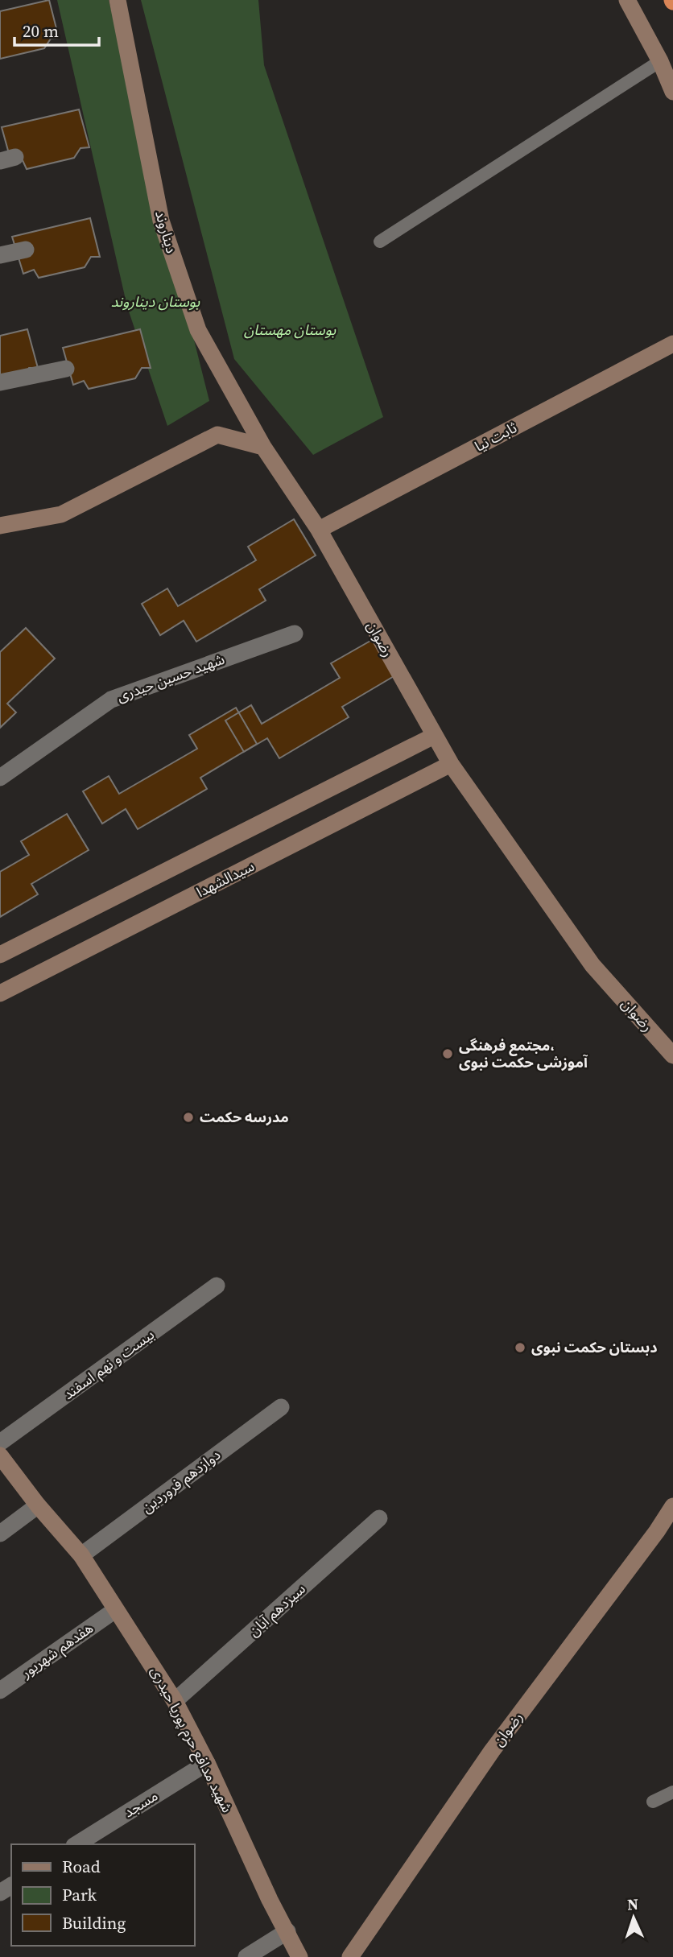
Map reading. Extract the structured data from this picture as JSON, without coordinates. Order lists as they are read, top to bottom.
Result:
{
  "streets": {
    "main road": [
      "دیناروند",
      "ثابت نیا",
      "رضوان",
      "سیدالشهدا",
      "شهید مدافع حرم پوریا حیدری"
    ],
    "street": [
      "شهید حسین حیدری",
      "بیست و نهم اسفند",
      "دوازدهم فروردین",
      "سیزدهم آبان",
      "هفدهم شهریور",
      "مسجد"
    ]
  },
  "crossings": [
    ["دیناروند", "رضوان"],
    ["ثابت نیا", "رضوان"],
    ["رضوان", "سیدالشهدا"],
    ["دوازدهم فروردین", "شهید مدافع حرم پوریا حیدری"],
    ["سیزدهم آبان", "شهید مدافع حرم پوریا حیدری"],
    ["هفدهم شهریور", "شهید مدافع حرم پوریا حیدری"],
    ["شهید مدافع حرم پوریا حیدری", "مسجد"]
  ],
  "parks": ["بوستان دیناروند", "بوستان مهستان"],
  "places": ["مجتمع‌ فرهنگی، آموزشی حکمت نبوی", "مدرسه حکمت", "دبستان حکمت نبوی"],
  "legend": ["Road", "Park", "Building"],
  "scale_bar": "20 m",
  "north": "top"
}
